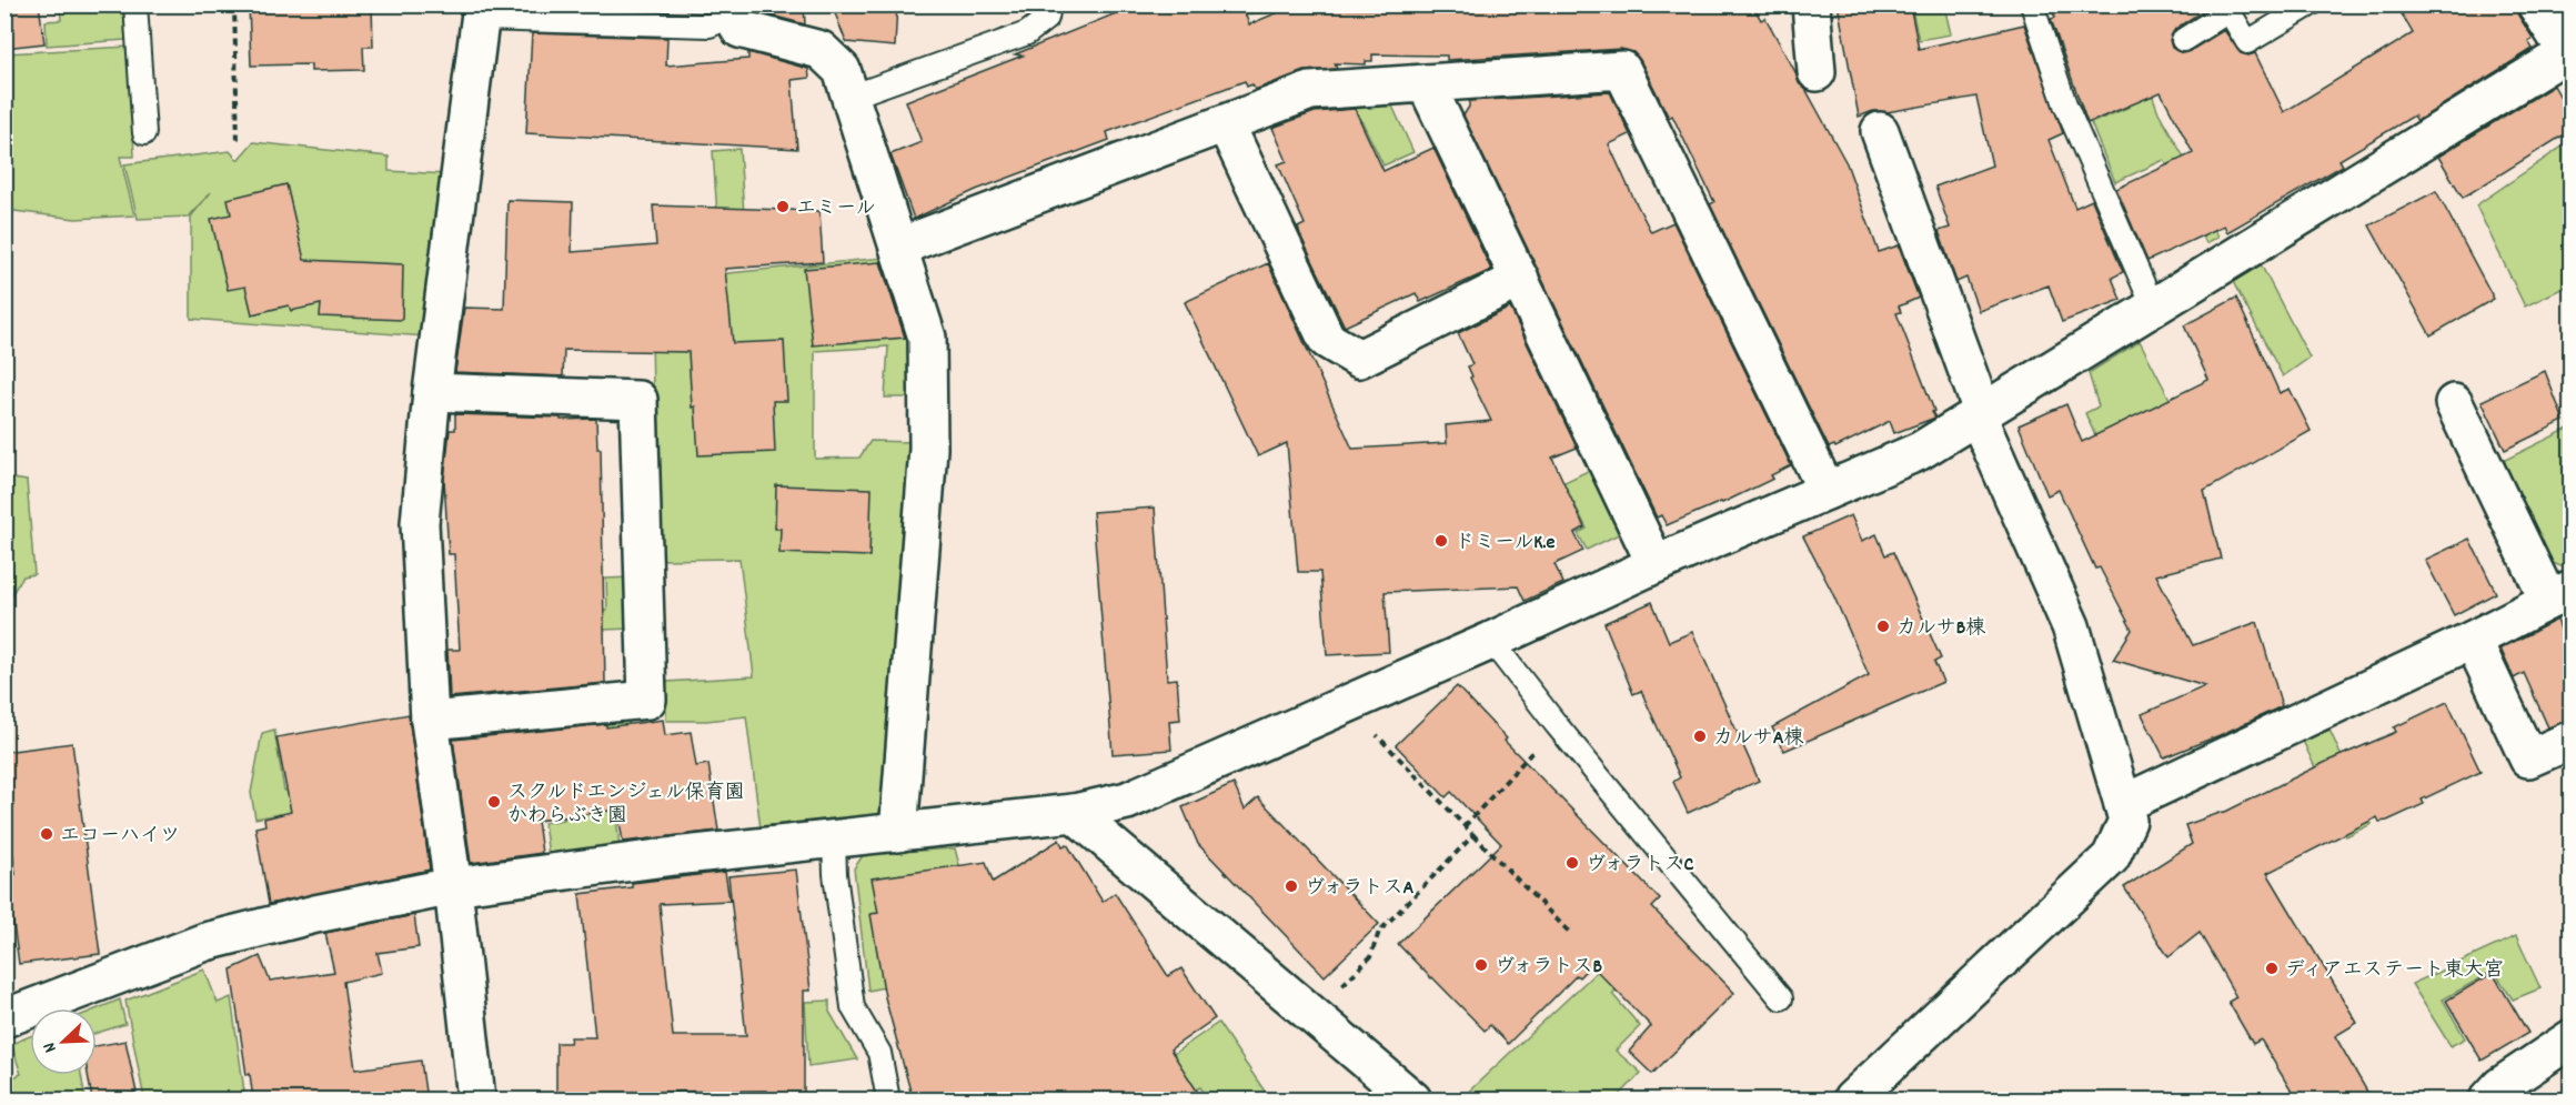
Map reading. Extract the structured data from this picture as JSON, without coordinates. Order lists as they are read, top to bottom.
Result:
{
  "places": [
    "エミール",
    "ドミールK.e",
    "カルサB棟",
    "カルサA棟",
    "スクルドエンジェル保育園 かわらぶき園",
    "エコーハイツ",
    "ヴォラトスC",
    "ヴォラトスA",
    "ヴォラトスB",
    "ディアエステート東大宮"
  ],
  "north": "bottom left"
}
